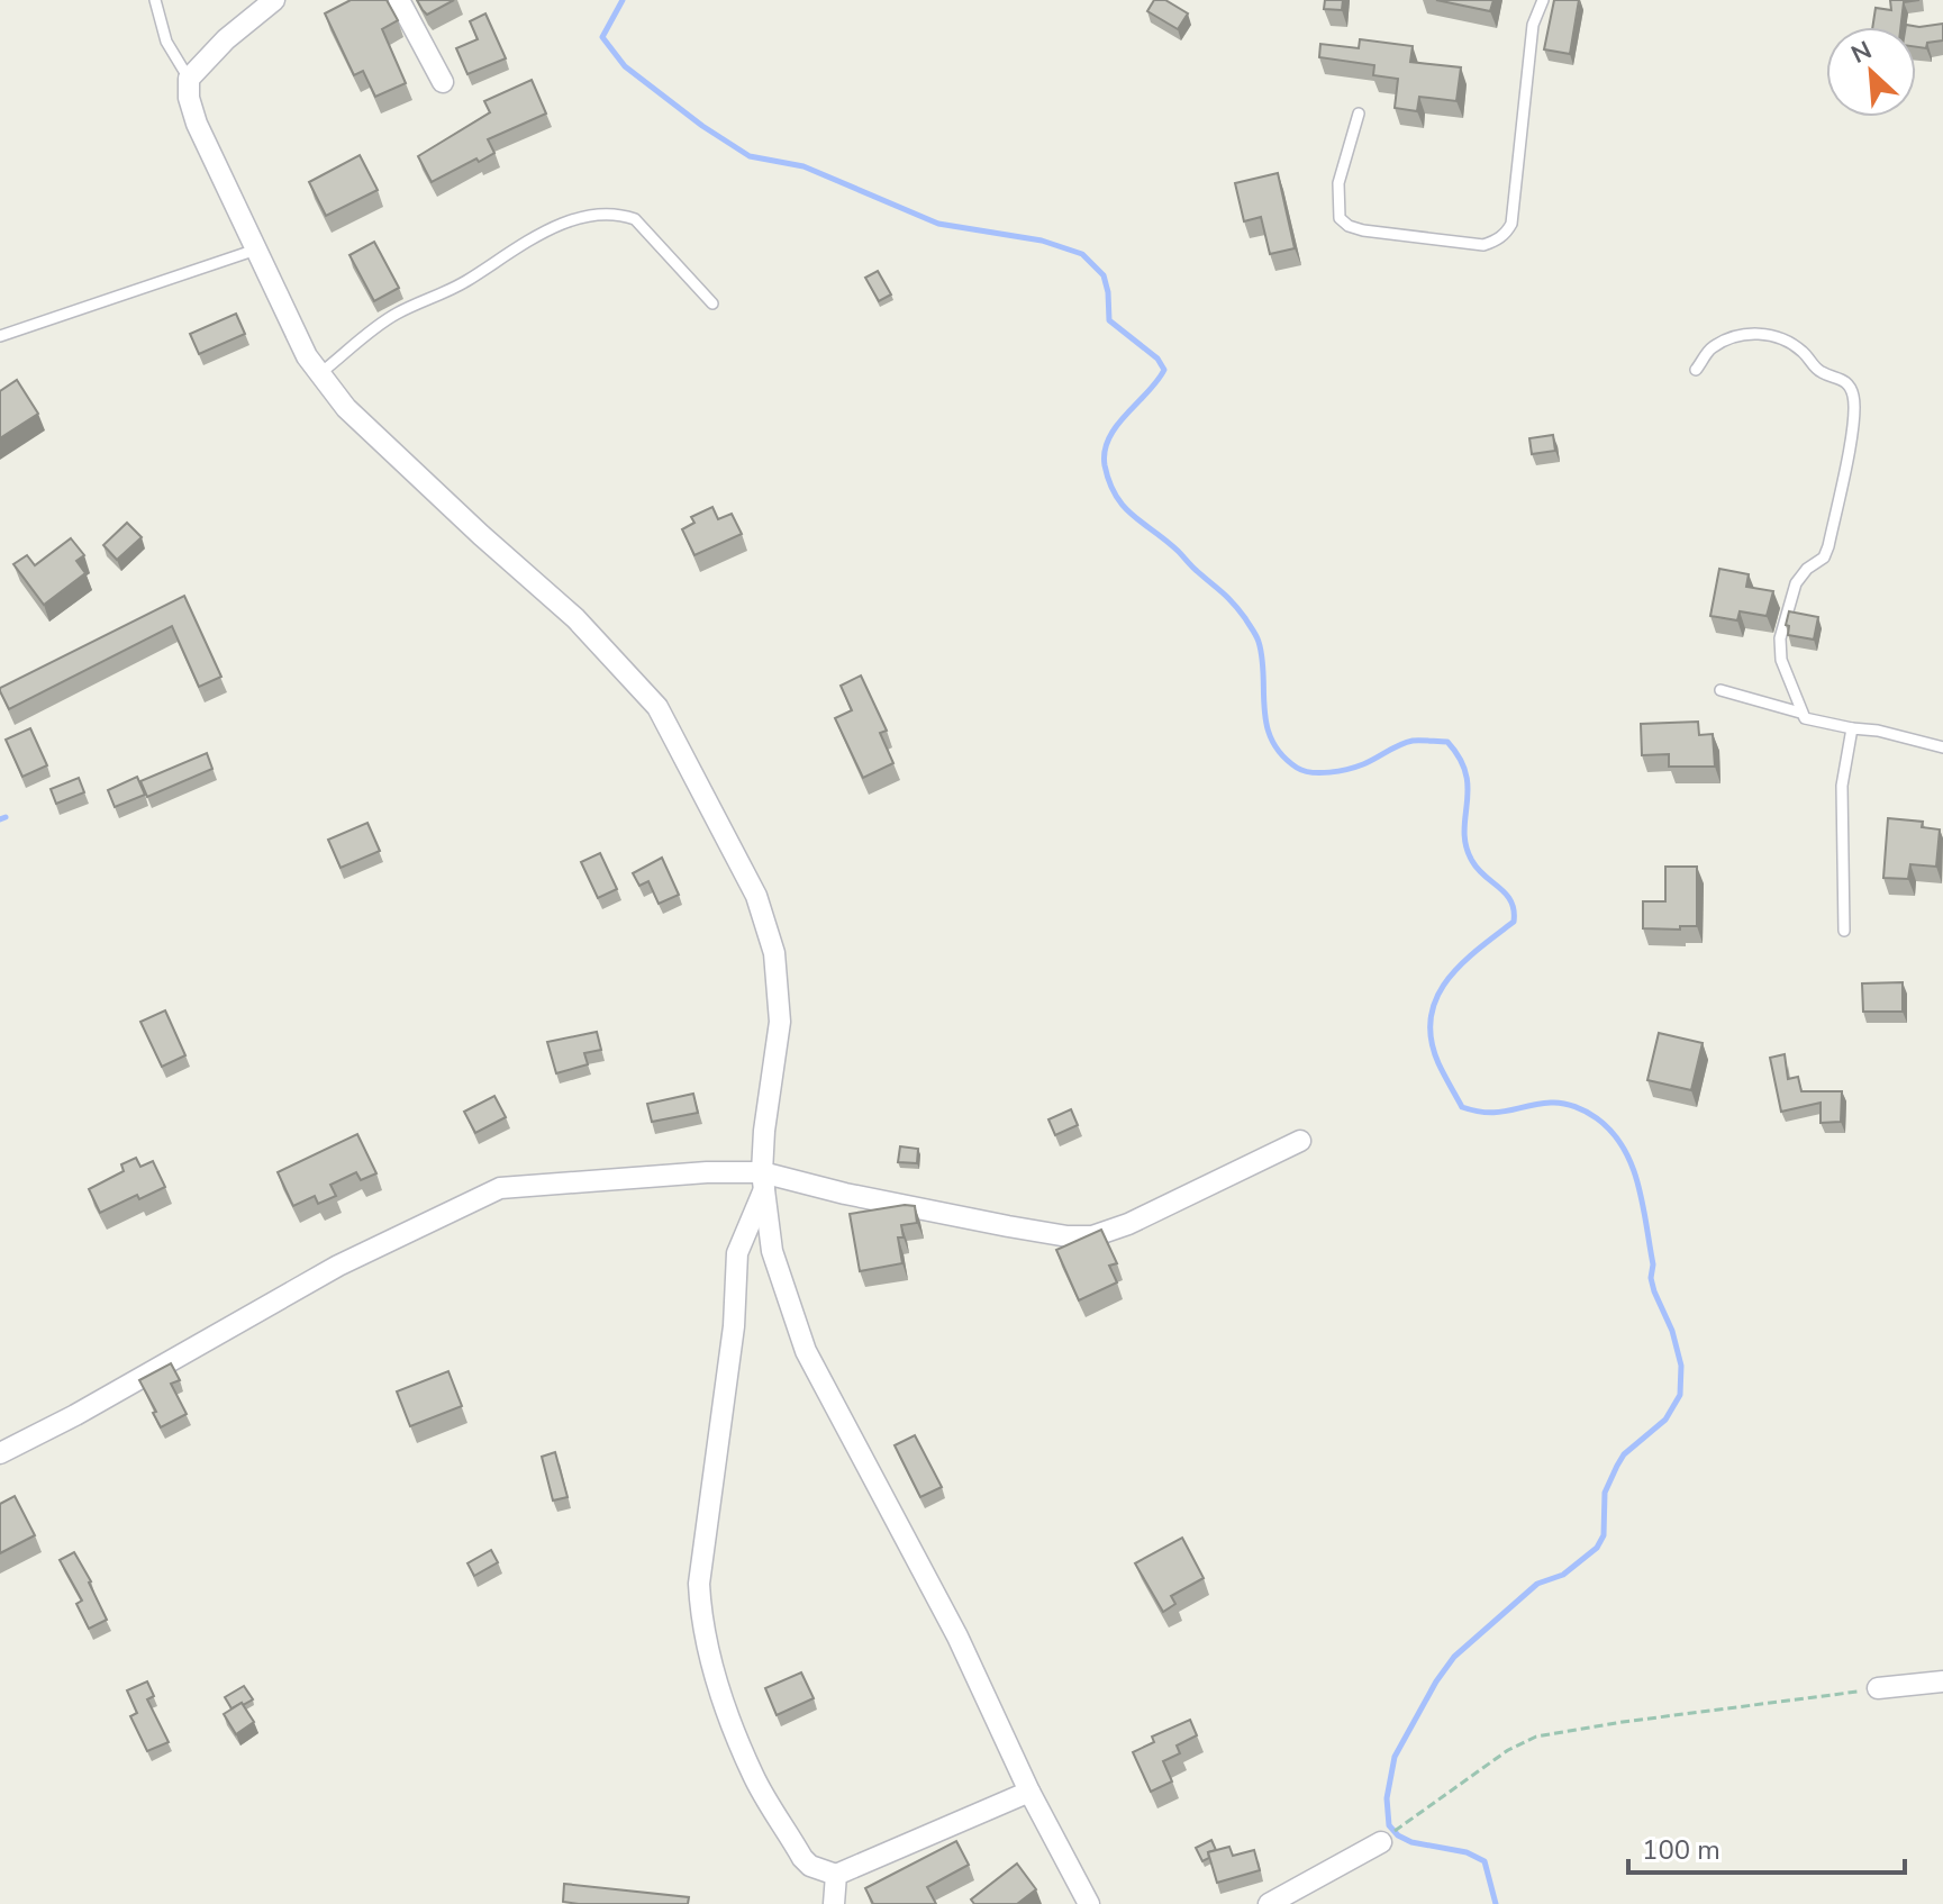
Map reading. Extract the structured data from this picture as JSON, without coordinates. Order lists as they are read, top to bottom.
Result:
{
  "scale_bar": "100 m",
  "north": "top left"
}
